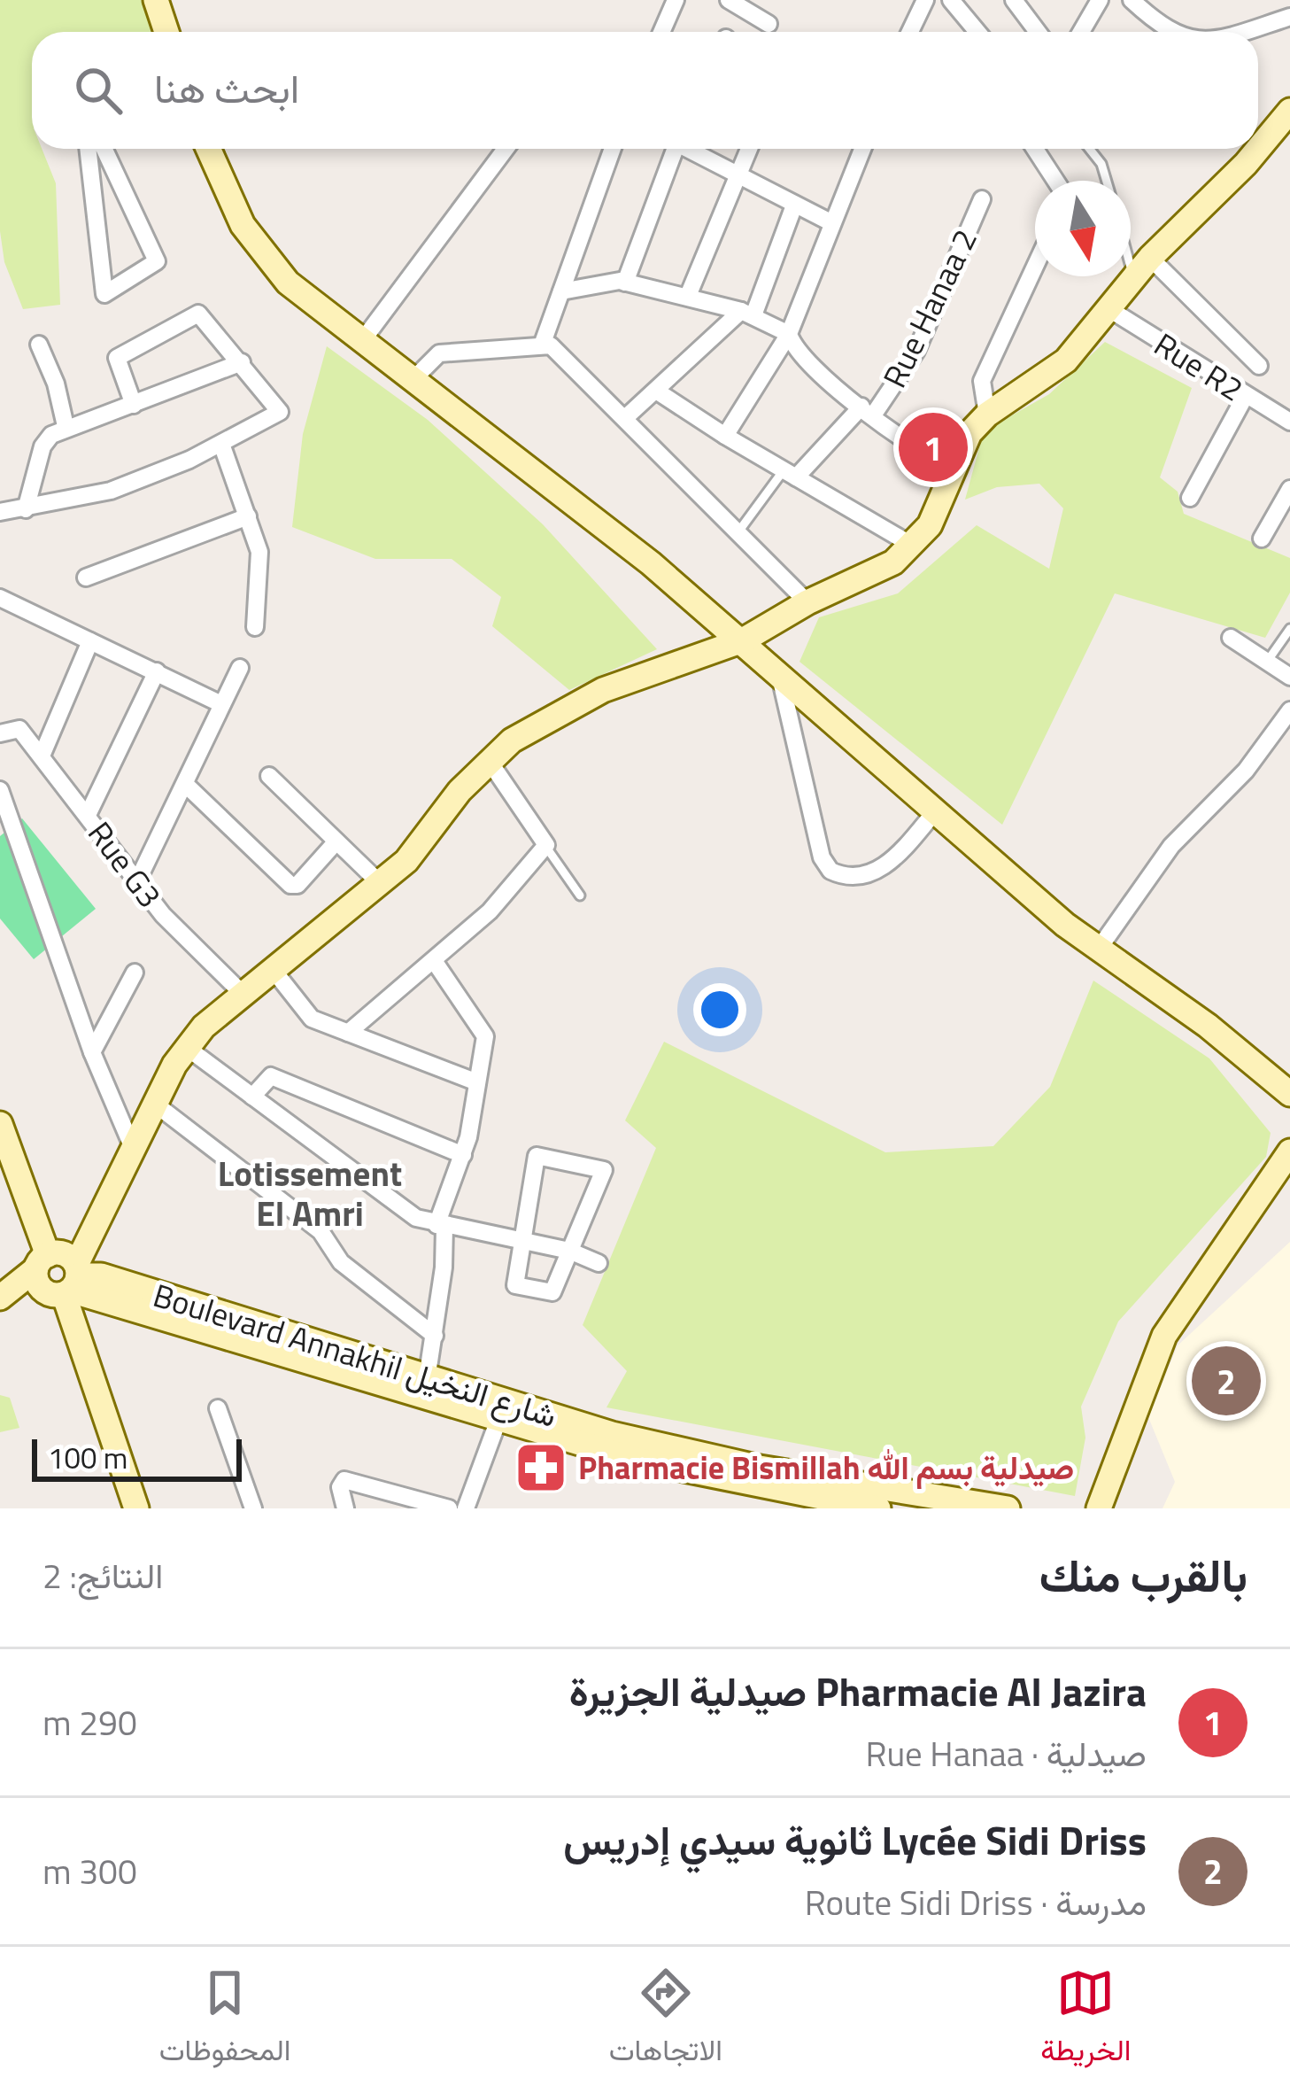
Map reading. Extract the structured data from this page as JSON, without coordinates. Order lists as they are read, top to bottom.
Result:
{
  "streets": {
    "street": [
      "Rue Hanaa 2",
      "Rue R2",
      "Rue G3",
      "Boulevard Annakhil شارع النخيل"
    ]
  },
  "districts": ["Lotissement El Amri"],
  "places": {
    "pharmacy": ["Pharmacie Bismillah صيدلية بسم الله"]
  },
  "scale_bar": "100 m",
  "north": "bottom",
  "page": {
    "search": "ابحث هنا",
    "pins": ["1", "2"],
    "scale": "100 m",
    "heading": ["بالقرب منك", "النتائج: 2"],
    "list": [
      {
        "mark": "1",
        "name": "Pharmacie Al Jazira صيدلية الجزيرة",
        "note": "صيدلية · Rue Hanaa",
        "value": "290 m"
      },
      {
        "mark": "2",
        "name": "Lycée Sidi Driss ثانوية سيدي إدريس",
        "note": "مدرسة · Route Sidi Driss",
        "value": "300 m"
      }
    ],
    "nav": ["الخريطة", "الاتجاهات", "المحفوظات"]
  }
}
